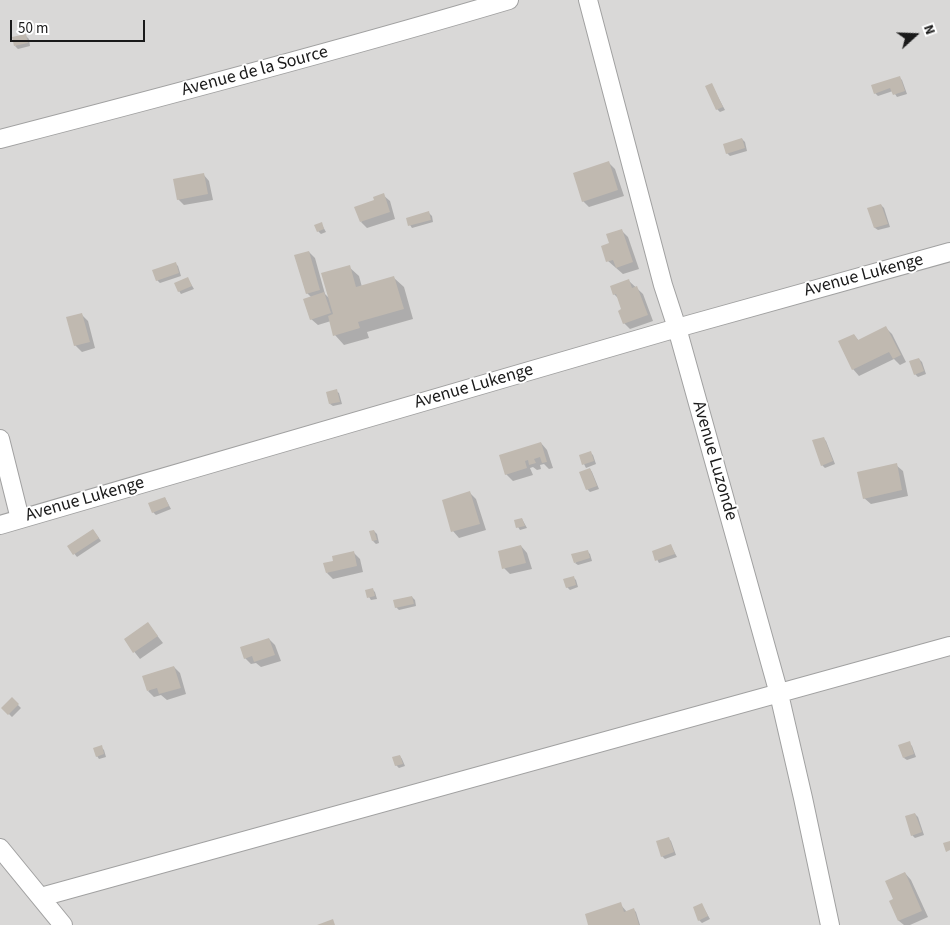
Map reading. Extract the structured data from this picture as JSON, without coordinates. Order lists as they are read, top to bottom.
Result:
{
  "streets": {
    "street": ["Avenue de la Source", "Avenue Lukenge", "Avenue Luzonde"]
  },
  "crossings": [
    ["Avenue Lukenge", "Avenue Luzonde"]
  ],
  "scale_bar": "50 m",
  "north": "right"
}
